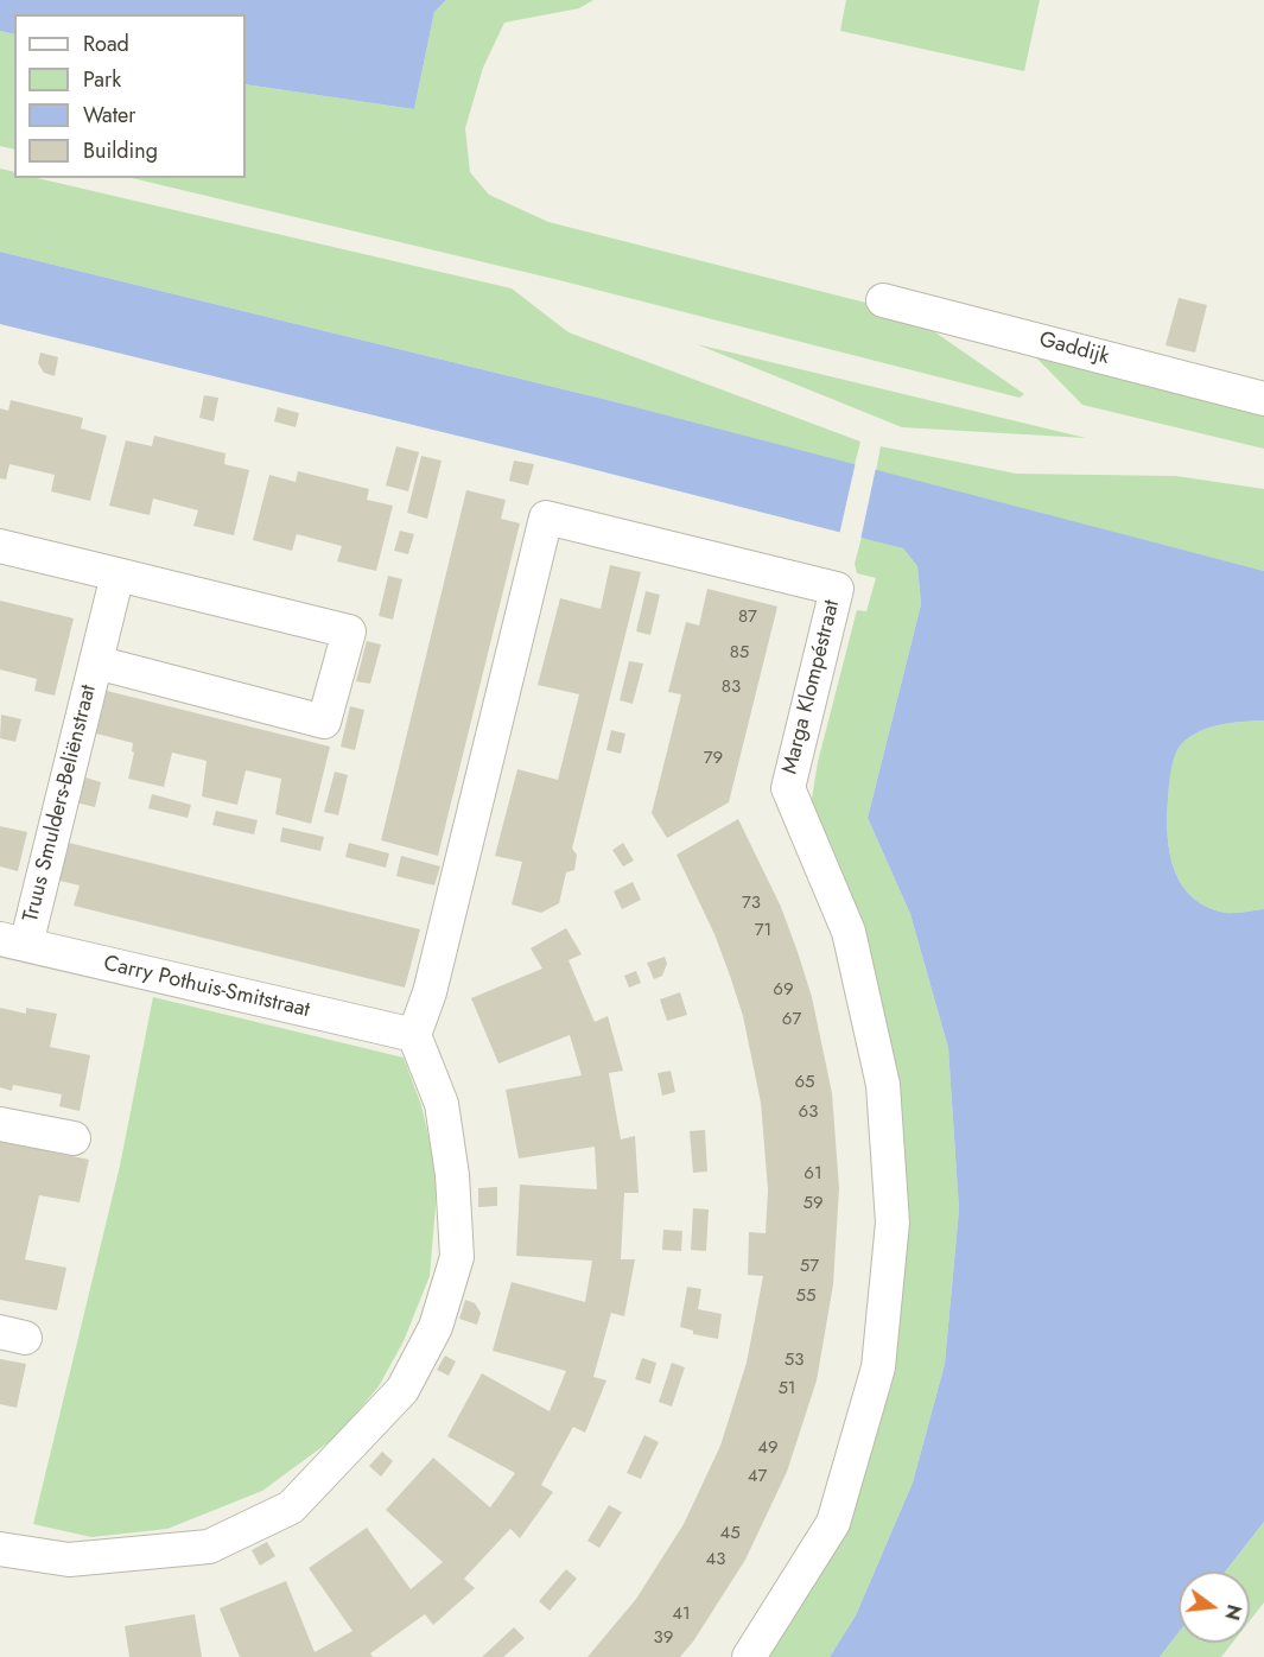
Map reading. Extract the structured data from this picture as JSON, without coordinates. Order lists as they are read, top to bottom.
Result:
{
  "streets": {
    "street": [
      "Gaddijk",
      "Marga Klompéstraat",
      "Truus Smulders-Beliënstraat",
      "Carry Pothuis-Smitstraat"
    ]
  },
  "crossings": [
    ["Marga Klompéstraat", "Carry Pothuis-Smitstraat"],
    ["Truus Smulders-Beliënstraat", "Carry Pothuis-Smitstraat"]
  ],
  "house_numbers": [
    "87",
    "85",
    "83",
    "79",
    "73",
    "71",
    "69",
    "67",
    "65",
    "63",
    "61",
    "59",
    "57",
    "55",
    "53",
    "51",
    "49",
    "47",
    "45",
    "43",
    "41",
    "39"
  ],
  "legend": [
    "Road",
    "Park",
    "Water",
    "Building"
  ],
  "north": "right"
}
